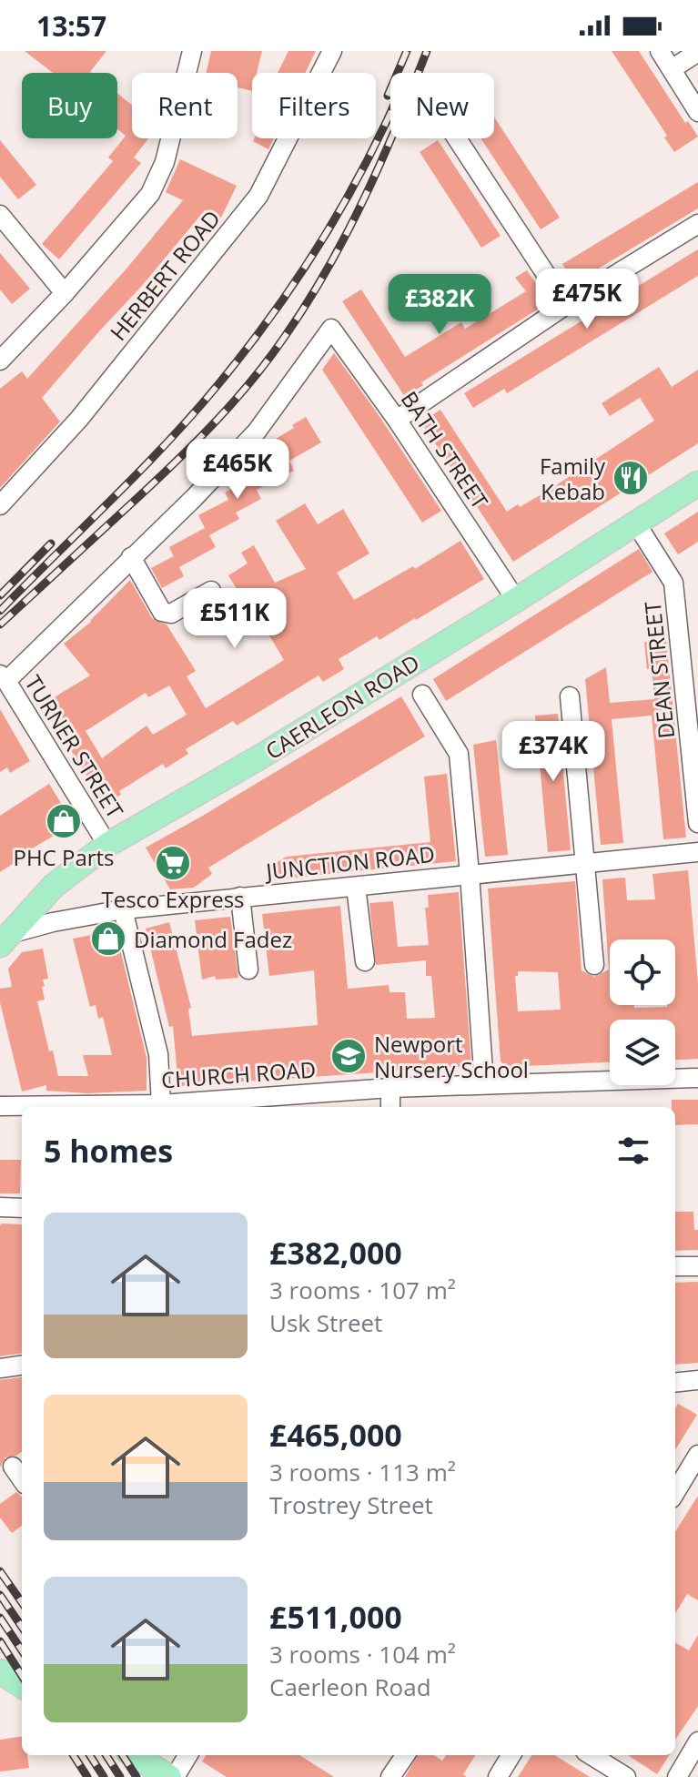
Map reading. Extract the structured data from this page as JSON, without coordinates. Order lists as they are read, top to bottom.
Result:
{
  "streets": {
    "main road": ["CAERLEON ROAD"],
    "street": [
      "HERBERT ROAD",
      "BATH STREET",
      "DEAN STREET",
      "TURNER STREET",
      "JUNCTION ROAD",
      "CHURCH ROAD"
    ]
  },
  "crossings": [
    ["BATH STREET", "CAERLEON ROAD"],
    ["DEAN STREET", "CAERLEON ROAD"],
    ["CAERLEON ROAD", "TURNER STREET"],
    ["CAERLEON ROAD", "JUNCTION ROAD"]
  ],
  "places": {
    "restaurant": ["Family Kebab"],
    "shop": ["PHC Parts", "Diamond Fadez"],
    "supermarket": ["Tesco Express"],
    "school or university": ["Newport Nursery School"]
  },
  "page": {
    "status": "13:57",
    "chip": [
      "Buy",
      "Rent",
      "Filters",
      "New"
    ],
    "price": [
      "£475K",
      "£382K",
      "£465K",
      "£511K",
      "£374K"
    ],
    "heading": "5 homes",
    "list": [
      {
        "name": "£382,000",
        "note": "3 rooms · 107 m² · Usk Street"
      },
      {
        "name": "£465,000",
        "note": "3 rooms · 113 m² · Trostrey Street"
      },
      {
        "name": "£511,000",
        "note": "3 rooms · 104 m² · Caerleon Road"
      }
    ]
  }
}
